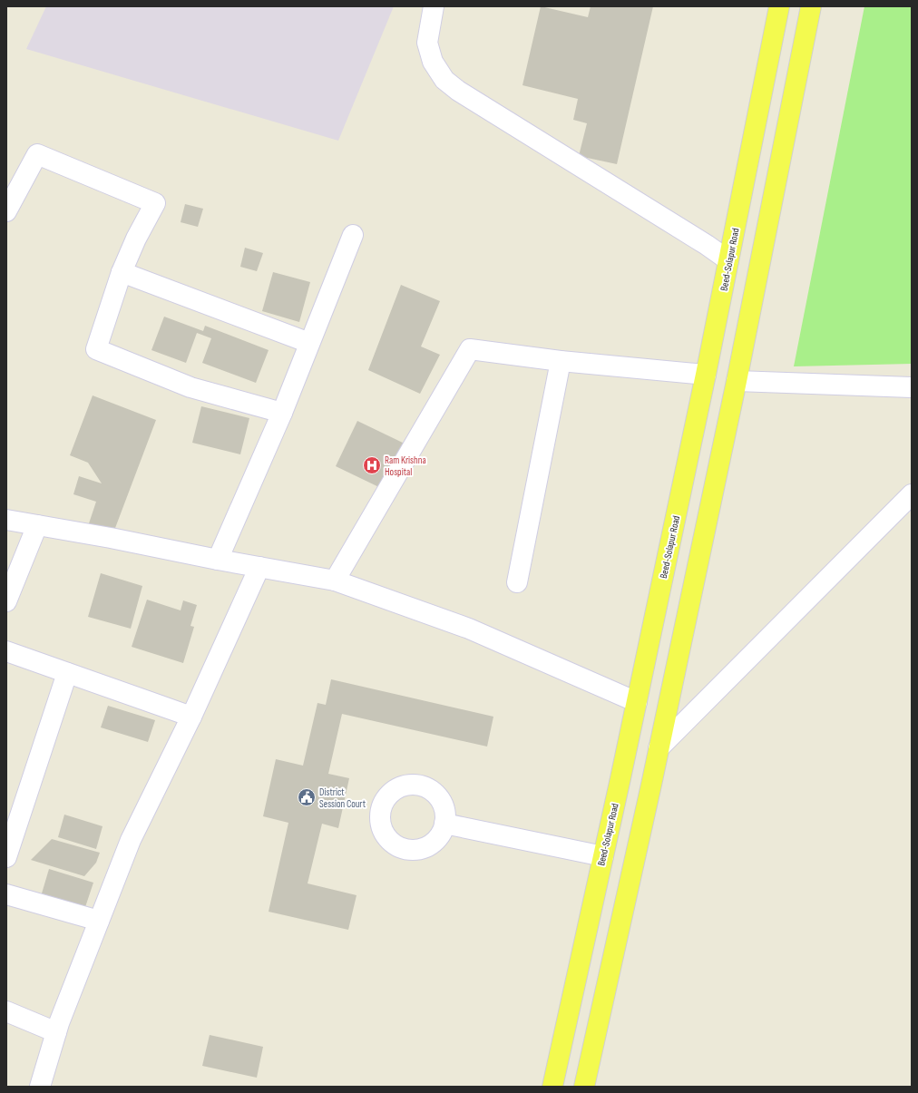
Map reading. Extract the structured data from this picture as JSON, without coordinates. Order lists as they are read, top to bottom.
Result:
{
  "streets": {
    "main road": ["Beed-Solapur Road"]
  },
  "places": {
    "hospital": ["Ram Krishna Hospital"],
    "public building": ["District Session Court"]
  }
}
